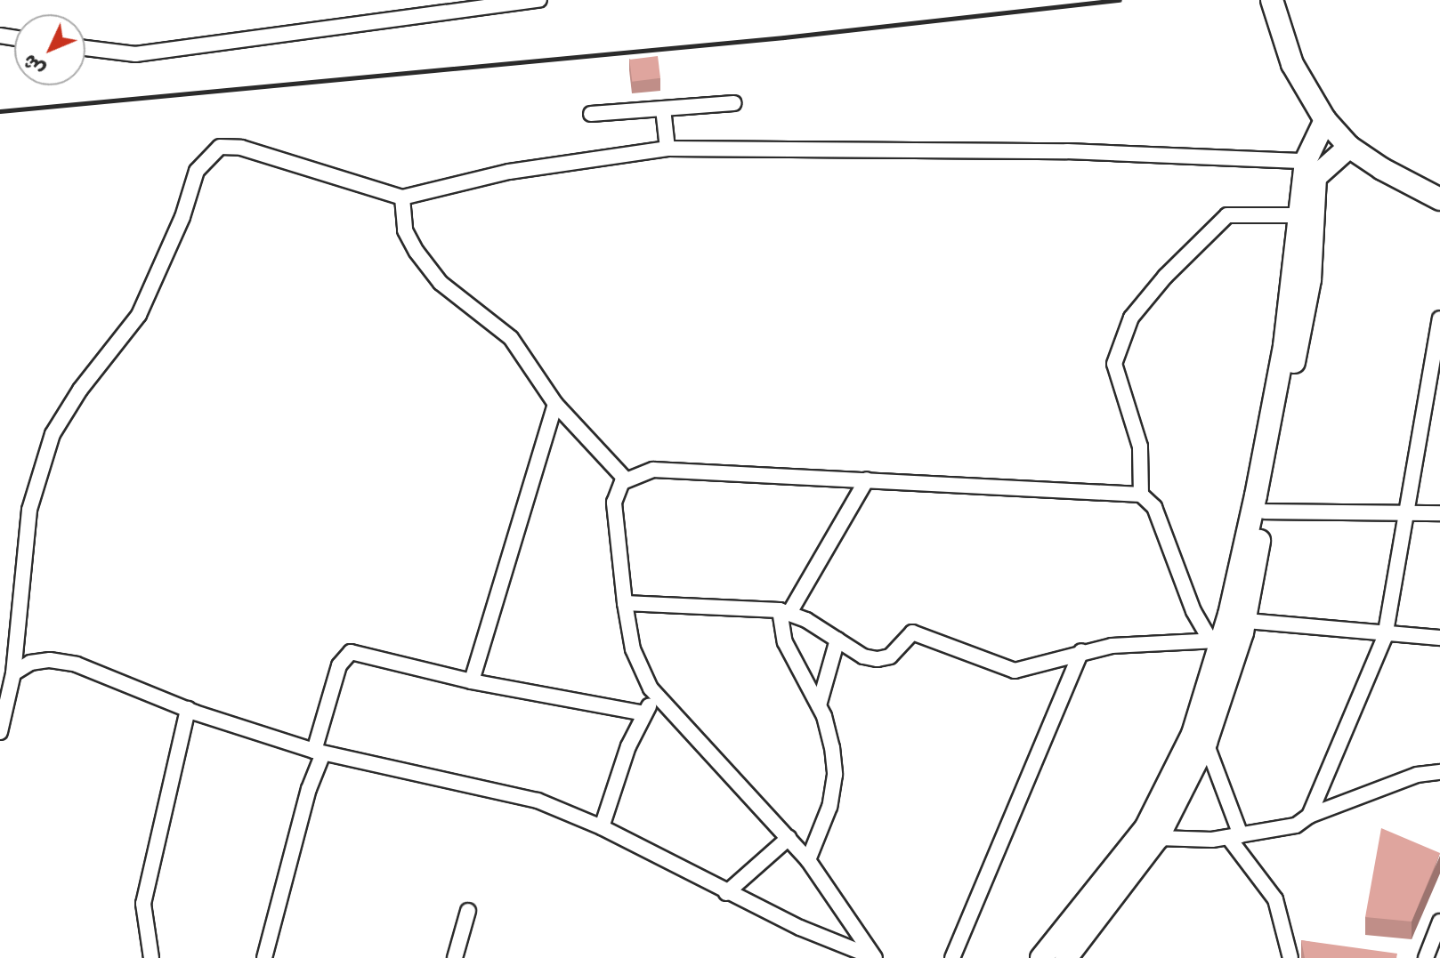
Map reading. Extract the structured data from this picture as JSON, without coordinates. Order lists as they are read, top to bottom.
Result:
{
  "north": "bottom left"
}
